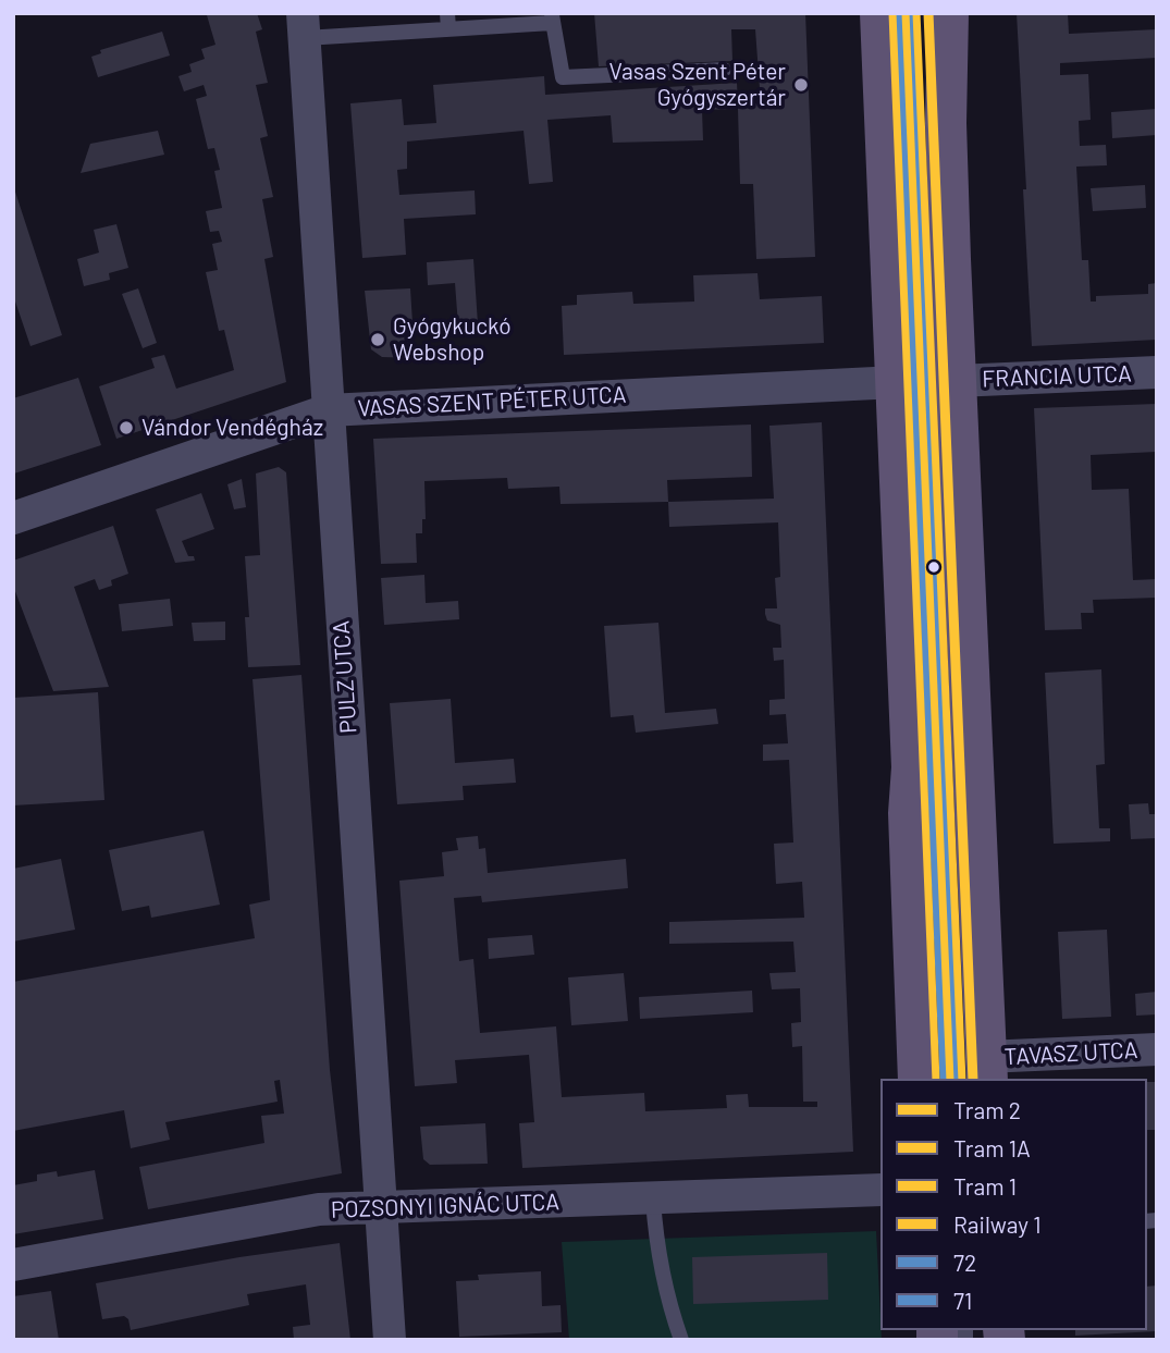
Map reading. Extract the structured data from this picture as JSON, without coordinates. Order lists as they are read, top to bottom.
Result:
{
  "streets": {
    "street": [
      "FRANCIA UTCA",
      "VASAS SZENT PÉTER UTCA",
      "PULZ UTCA",
      "TAVASZ UTCA",
      "POZSONYI IGNÁC UTCA"
    ]
  },
  "crossings": [
    ["VASAS SZENT PÉTER UTCA", "PULZ UTCA"],
    ["PULZ UTCA", "POZSONYI IGNÁC UTCA"]
  ],
  "places": ["Vasas Szent Péter Gyógyszertár", "Gyógykuckó Webshop", "Vándor Vendégház"],
  "lines": [
    "tram line 2",
    "tram line 1A",
    "tram line 1",
    "rail line 1",
    "transit line 72",
    "transit line 71"
  ],
  "legend": [
    "Tram 2",
    "Tram 1A",
    "Tram 1",
    "Railway 1",
    "72",
    "71"
  ]
}
